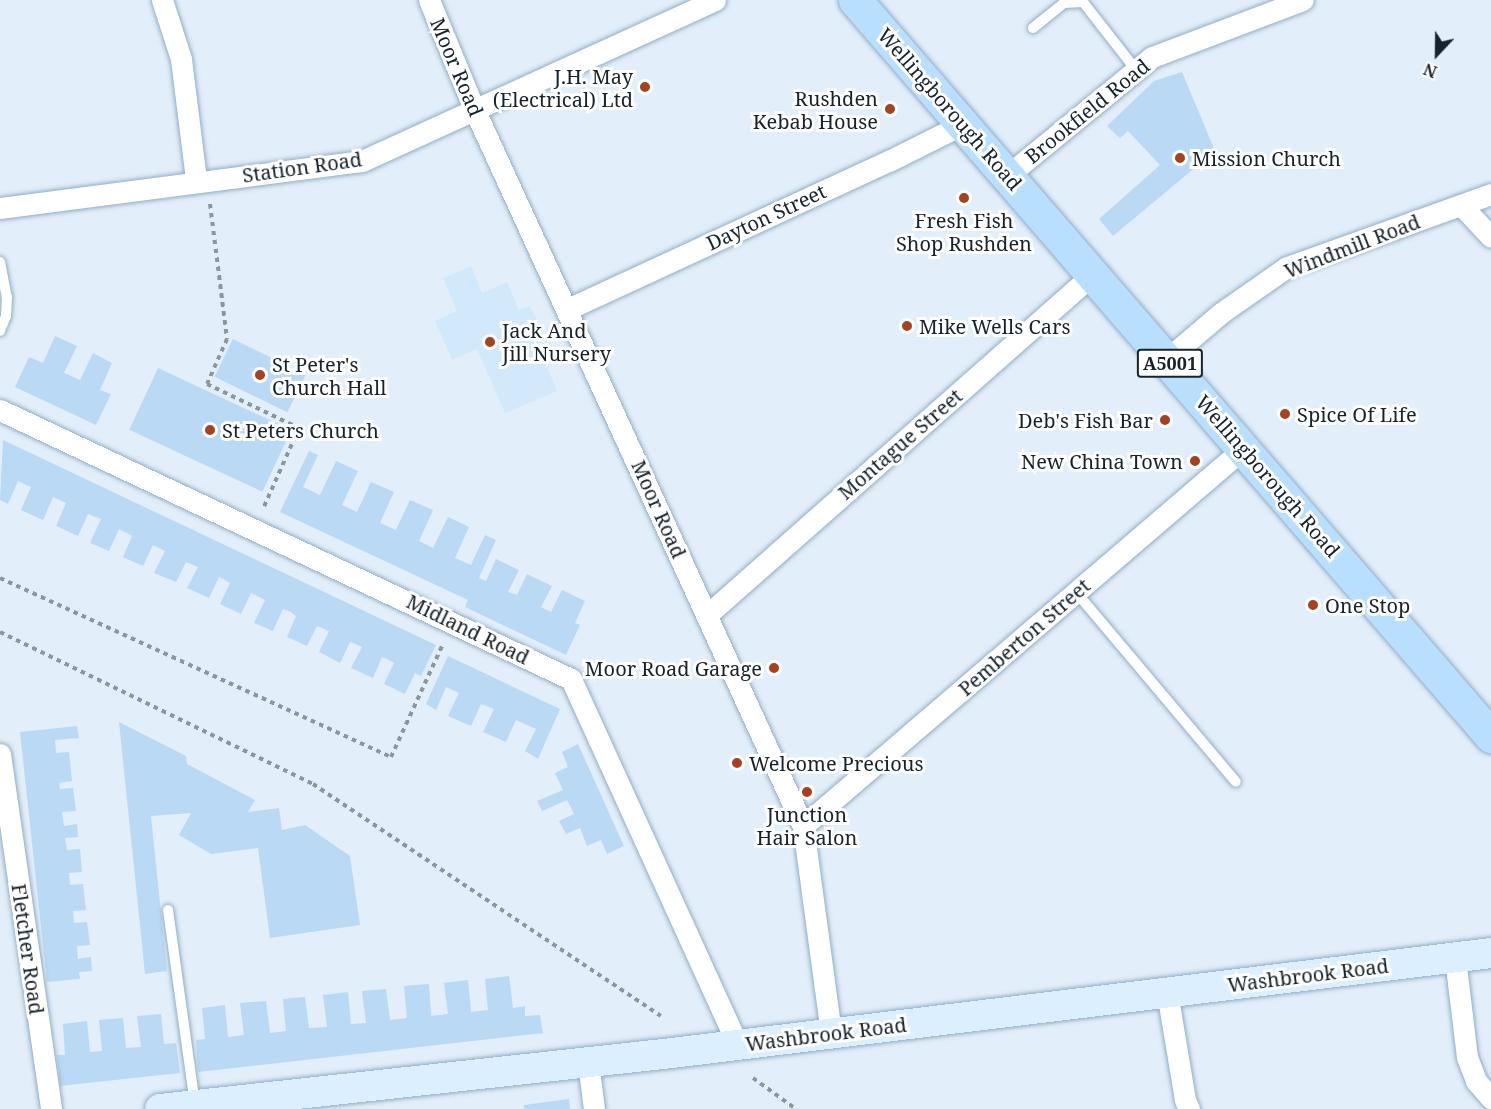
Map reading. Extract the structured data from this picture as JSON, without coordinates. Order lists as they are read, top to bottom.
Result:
{
  "streets": {
    "main road": ["Wellingborough Road", "A5001", "Washbrook Road"],
    "street": [
      "Moor Road",
      "Brookfield Road",
      "Station Road",
      "Dayton Street",
      "Windmill Road",
      "Montague Street",
      "Midland Road",
      "Pemberton Street",
      "Fletcher Road"
    ]
  },
  "crossings": [
    ["Moor Road", "Station Road"],
    ["Moor Road", "Dayton Street"],
    ["Moor Road", "Montague Street"],
    ["Moor Road", "Pemberton Street"],
    ["Moor Road", "Washbrook Road"],
    ["Wellingborough Road", "Brookfield Road"],
    ["Wellingborough Road", "Dayton Street"],
    ["Wellingborough Road", "Windmill Road"],
    ["Wellingborough Road", "Montague Street"],
    ["Wellingborough Road", "Pemberton Street"],
    ["Midland Road", "Washbrook Road"]
  ],
  "places": [
    "J.H. May (Electrical) Ltd",
    "Rushden Kebab House",
    "Mission Church",
    "Fresh Fish Shop Rushden",
    "Mike Wells Cars",
    "Jack And Jill Nursery",
    "St Peter's Church Hall",
    "Spice Of Life",
    "Deb's Fish Bar",
    "St Peters Church",
    "New China Town",
    "One Stop",
    "Moor Road Garage",
    "Welcome Precious",
    "Junction Hair Salon"
  ],
  "north": "bottom"
}
